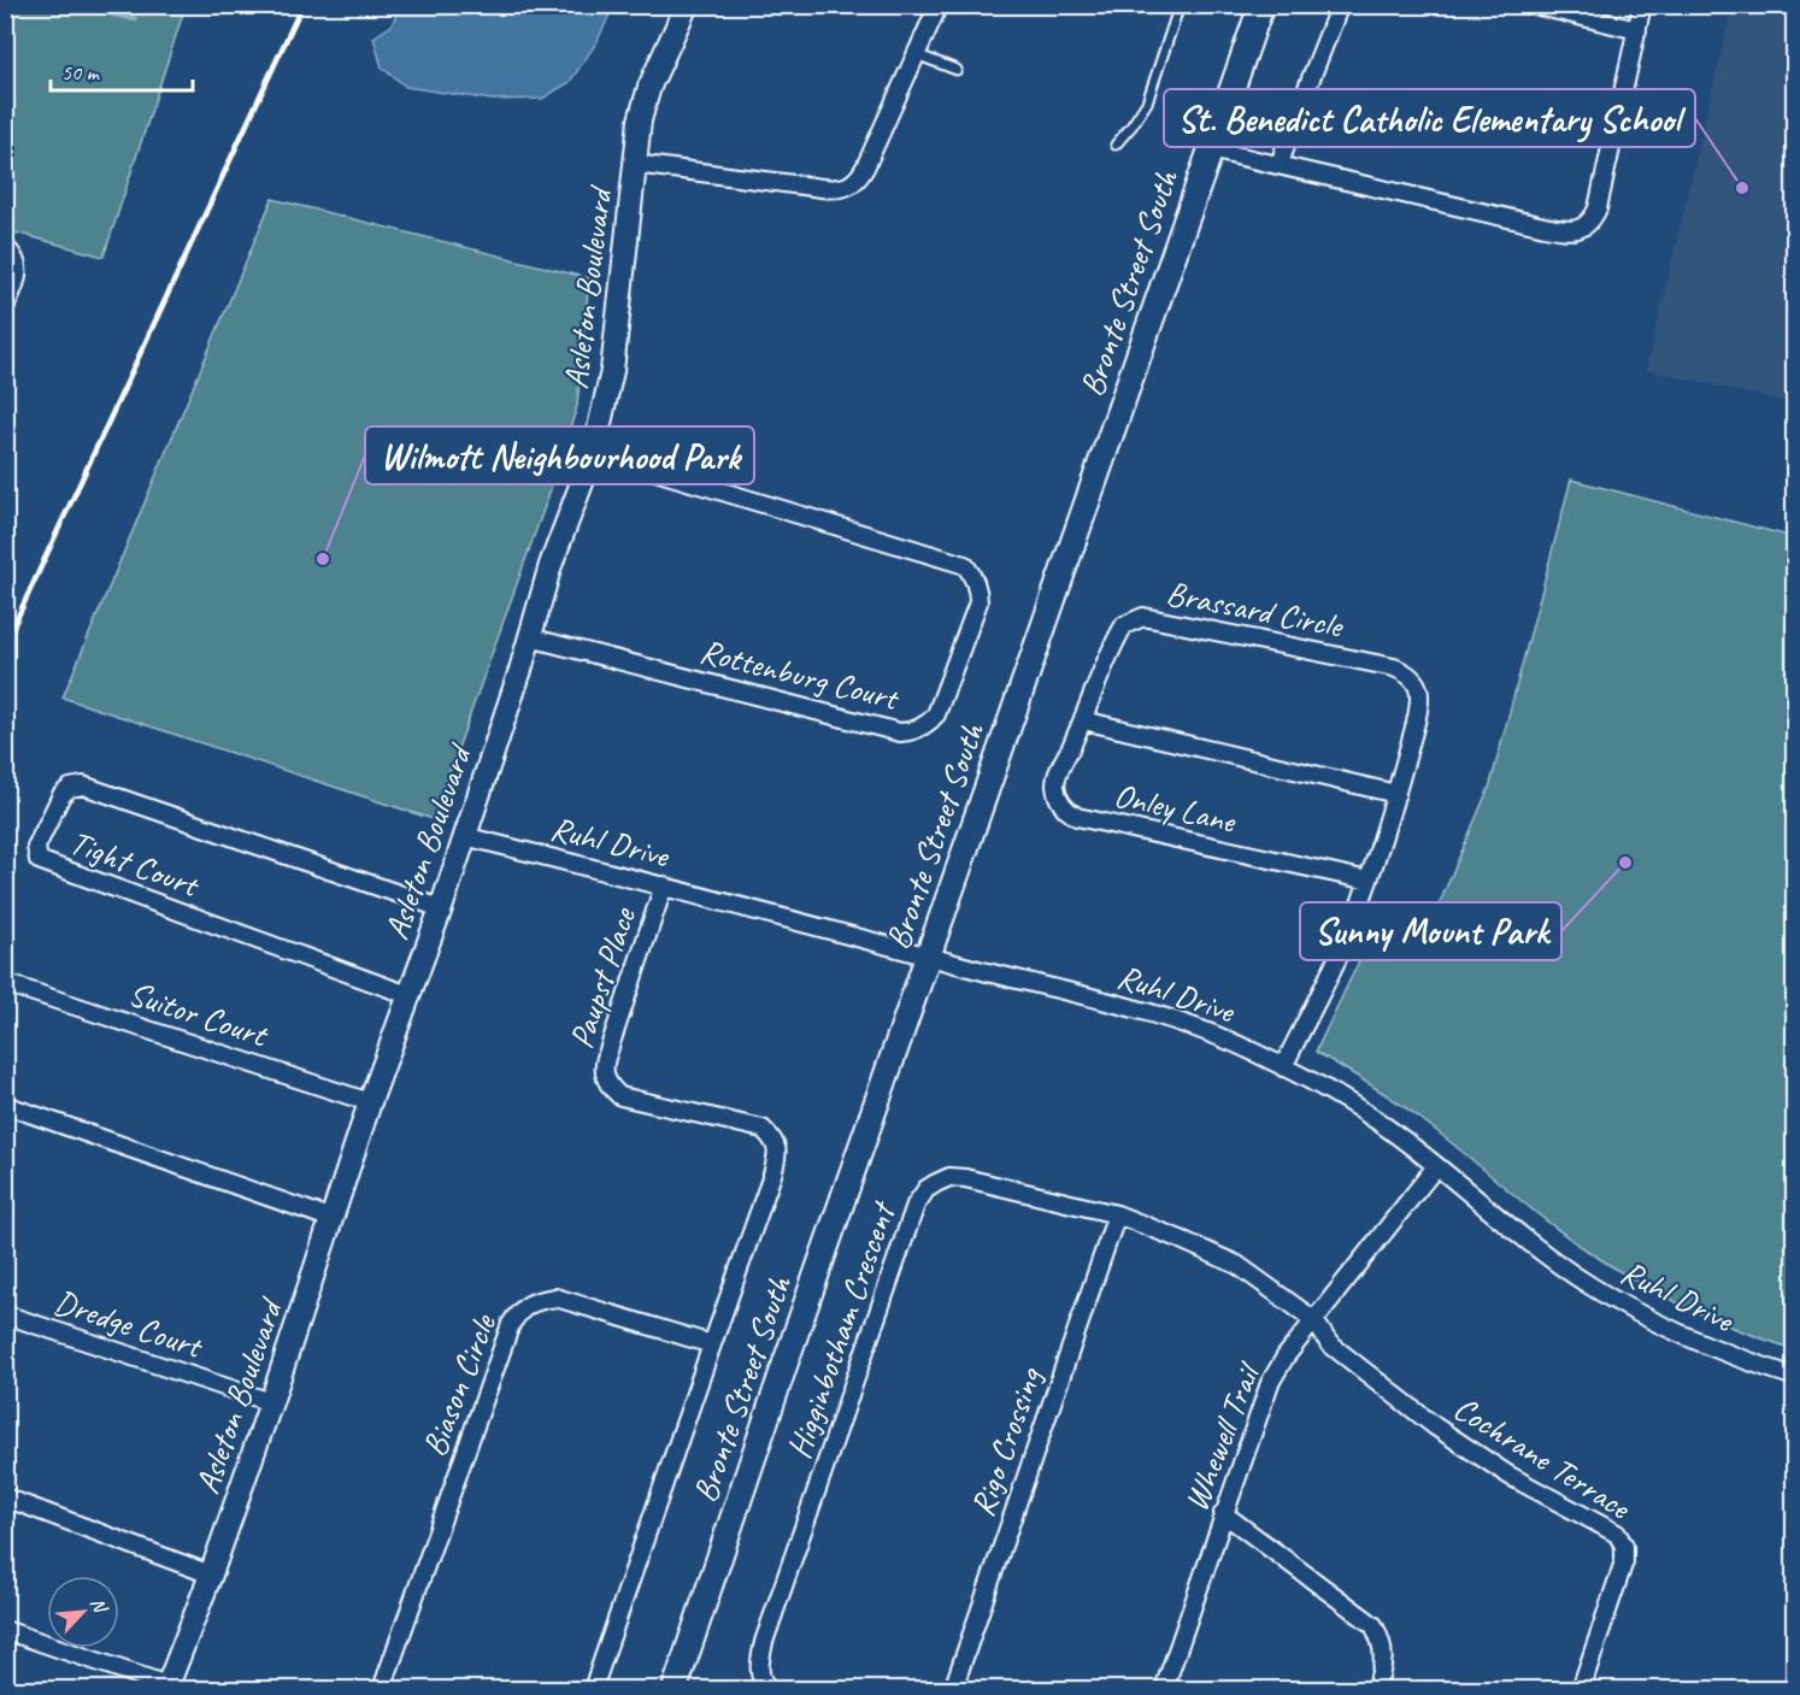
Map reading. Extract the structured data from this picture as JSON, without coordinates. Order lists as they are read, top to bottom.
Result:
{
  "streets": {
    "main road": ["Bronte Street South"],
    "street": [
      "Asleton Boulevard",
      "Brassard Circle",
      "Rottenburg Court",
      "Onley Lane",
      "Ruhl Drive",
      "Tight Court",
      "Paupst Place",
      "Suitor Court",
      "Dredge Court",
      "Higginbotham Crescent",
      "Biason Circle",
      "Whewell Trail",
      "Rigo Crossing",
      "Cochrane Terrace"
    ]
  },
  "crossings": [
    ["Bronte Street South", "Ruhl Drive"],
    ["Asleton Boulevard", "Rottenburg Court"],
    ["Asleton Boulevard", "Ruhl Drive"],
    ["Asleton Boulevard", "Tight Court"],
    ["Asleton Boulevard", "Suitor Court"],
    ["Asleton Boulevard", "Dredge Court"],
    ["Brassard Circle", "Onley Lane"],
    ["Brassard Circle", "Ruhl Drive"],
    ["Ruhl Drive", "Paupst Place"],
    ["Ruhl Drive", "Whewell Trail"],
    ["Paupst Place", "Biason Circle"],
    ["Higginbotham Crescent", "Whewell Trail"],
    ["Higginbotham Crescent", "Rigo Crossing"],
    ["Higginbotham Crescent", "Cochrane Terrace"],
    ["Whewell Trail", "Cochrane Terrace"]
  ],
  "places": ["St. Benedict Catholic Elementary School", "Wilmott Neighbourhood Park", "Sunny Mount Park"],
  "scale_bar": "50 m",
  "north": "top right"
}
